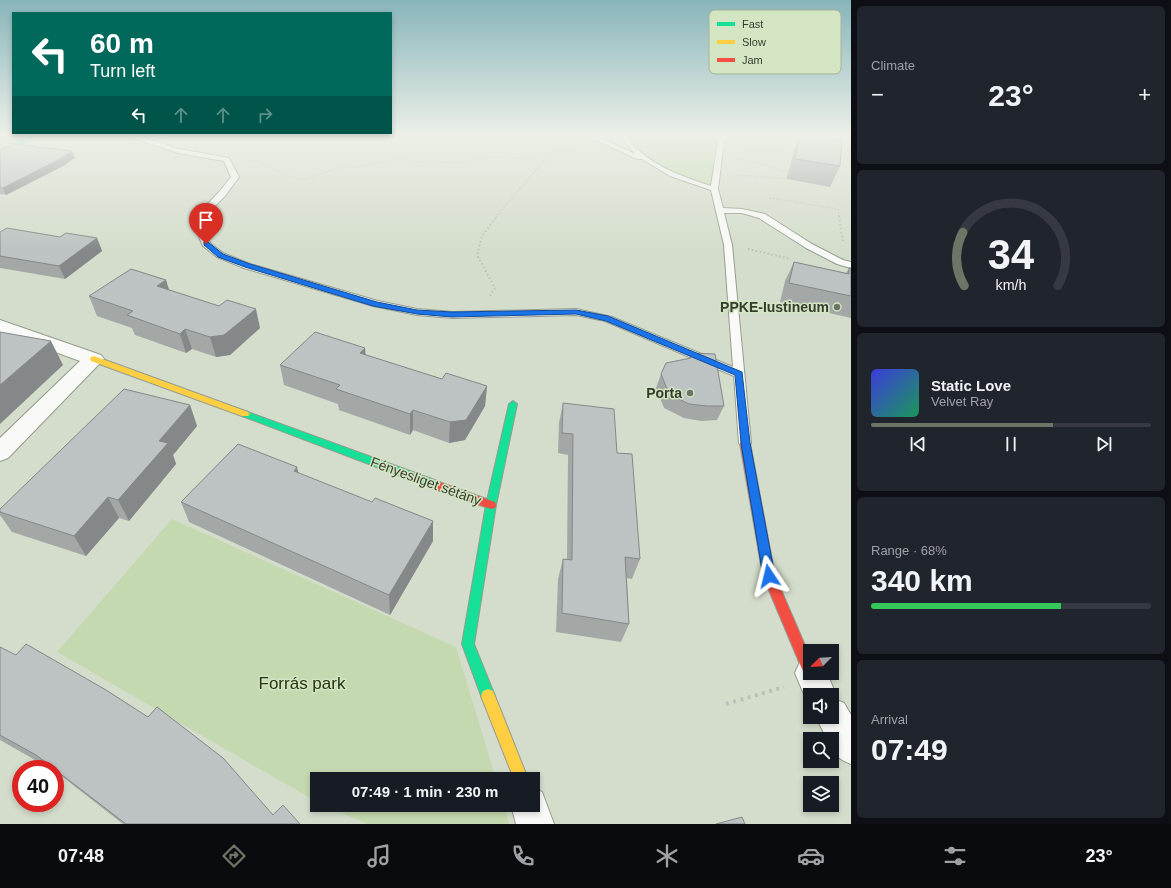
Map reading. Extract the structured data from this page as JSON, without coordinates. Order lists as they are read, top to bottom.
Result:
{
  "streets": {
    "street": ["Fényesliget sétány"]
  },
  "parks": ["Forrás park"],
  "places": ["PPKE-Iustineum", "Porta"],
  "legend": ["Fast", "Slow", "Jam"],
  "north": "bottom left",
  "page": {
    "tile": [
      "Climate",
      ["Range · 68%", "340 km"],
      ["Arrival", "07:49"]
    ],
    "turn": ["60 m", "Turn left"],
    "heat": ["−", "23°", "+"],
    "song": ["Static Love", "Velvet Ray"],
    "limit": "40",
    "trip": "07:49 · 1 min · 230 m",
    "tabs": ["07:48", "23°"],
    "gauge": ["34", "km/h"]
  }
}
